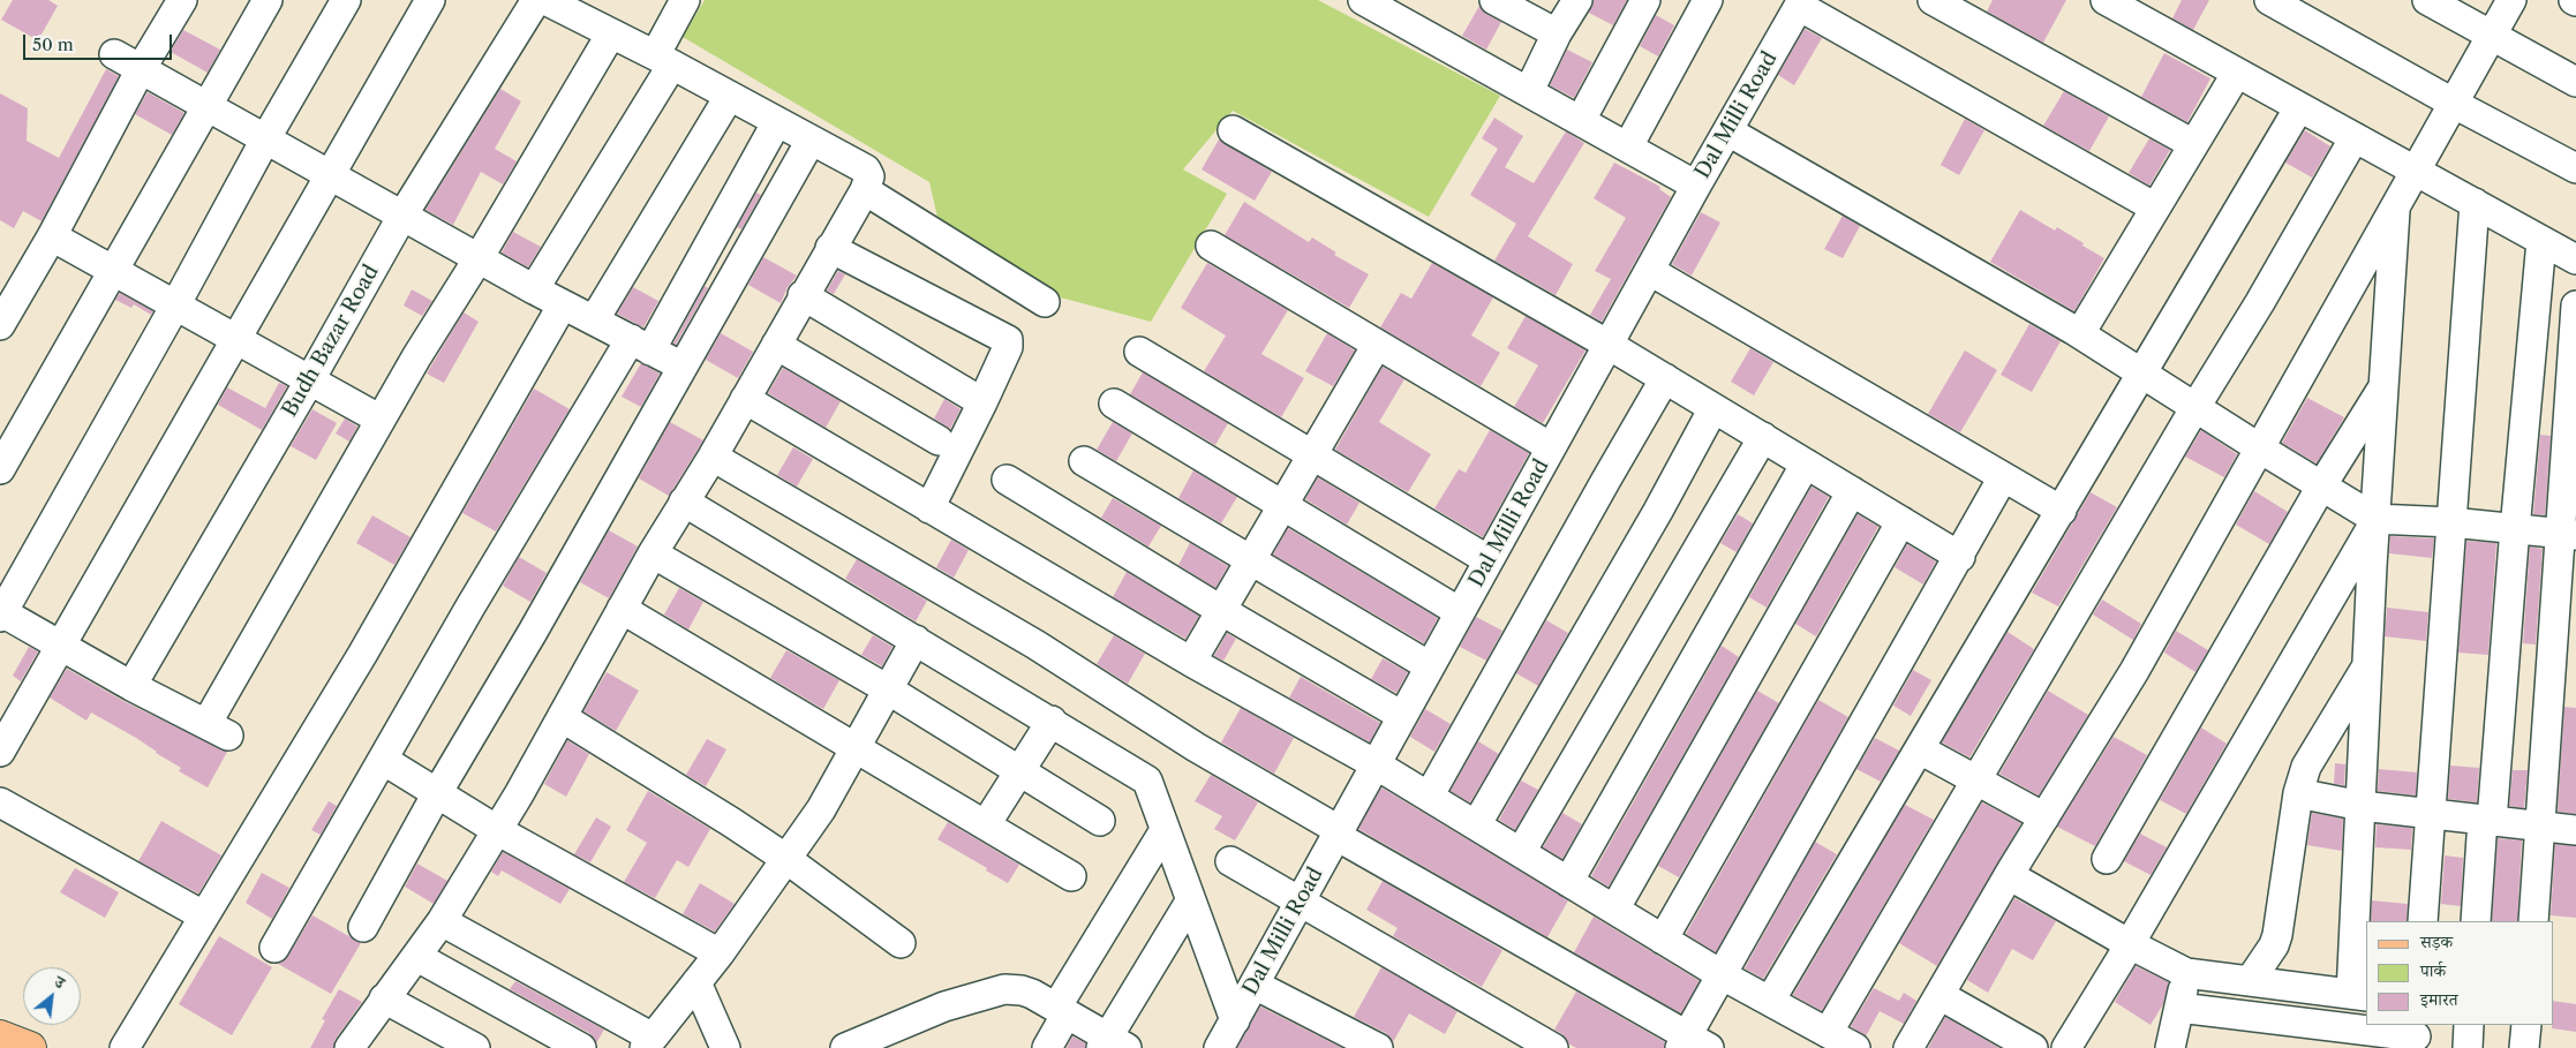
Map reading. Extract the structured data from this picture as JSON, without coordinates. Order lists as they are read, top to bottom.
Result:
{
  "streets": {
    "street": ["Dal Milli Road", "Budh Bazar Road"]
  },
  "legend": ["सड़क", "पार्क", "इमारत"],
  "scale_bar": "50 m",
  "north": "top right"
}
